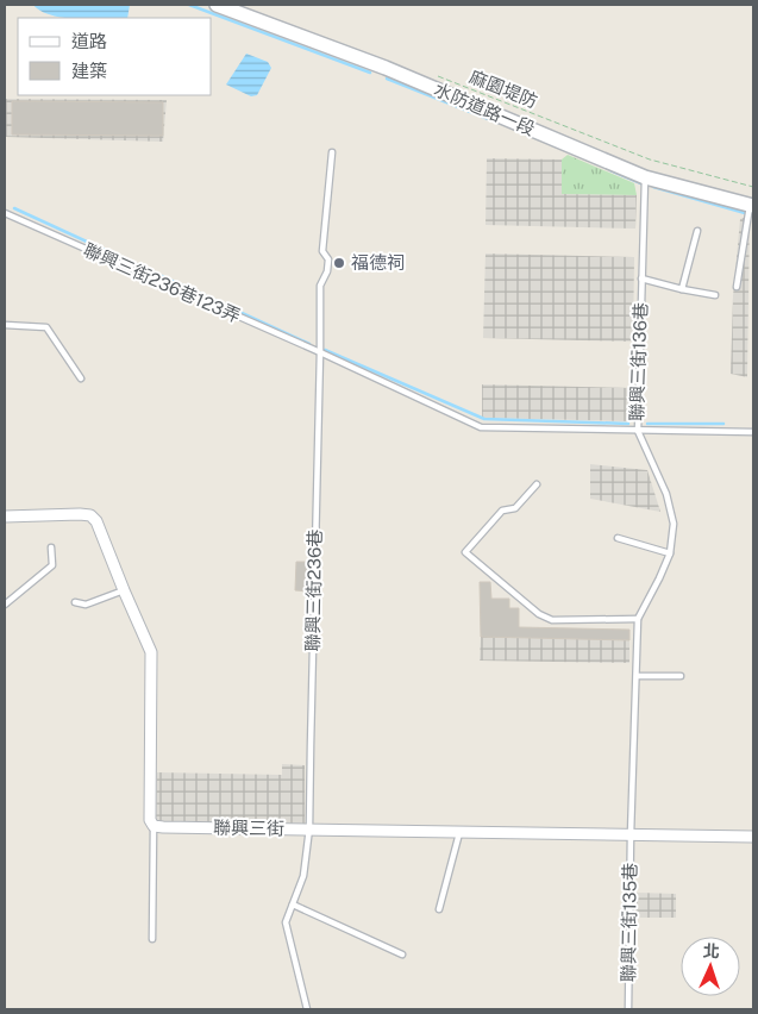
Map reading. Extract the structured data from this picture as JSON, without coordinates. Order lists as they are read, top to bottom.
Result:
{
  "streets": {
    "street": ["水防道路一段", "聯興三街"],
    "lane": [
      "聯興三街236巷123弄",
      "聯興三街136巷",
      "聯興三街236巷",
      "聯興三街135巷"
    ],
    "path": ["麻園堤防"]
  },
  "crossings": [
    ["水防道路一段", "聯興三街136巷"],
    ["聯興三街236巷123弄", "聯興三街236巷"],
    ["聯興三街136巷", "聯興三街"],
    ["聯興三街136巷", "聯興三街135巷"],
    ["聯興三街236巷", "聯興三街"],
    ["聯興三街", "聯興三街135巷"]
  ],
  "places": ["福德祠"],
  "legend": ["道路", "建築"],
  "north": "top"
}
